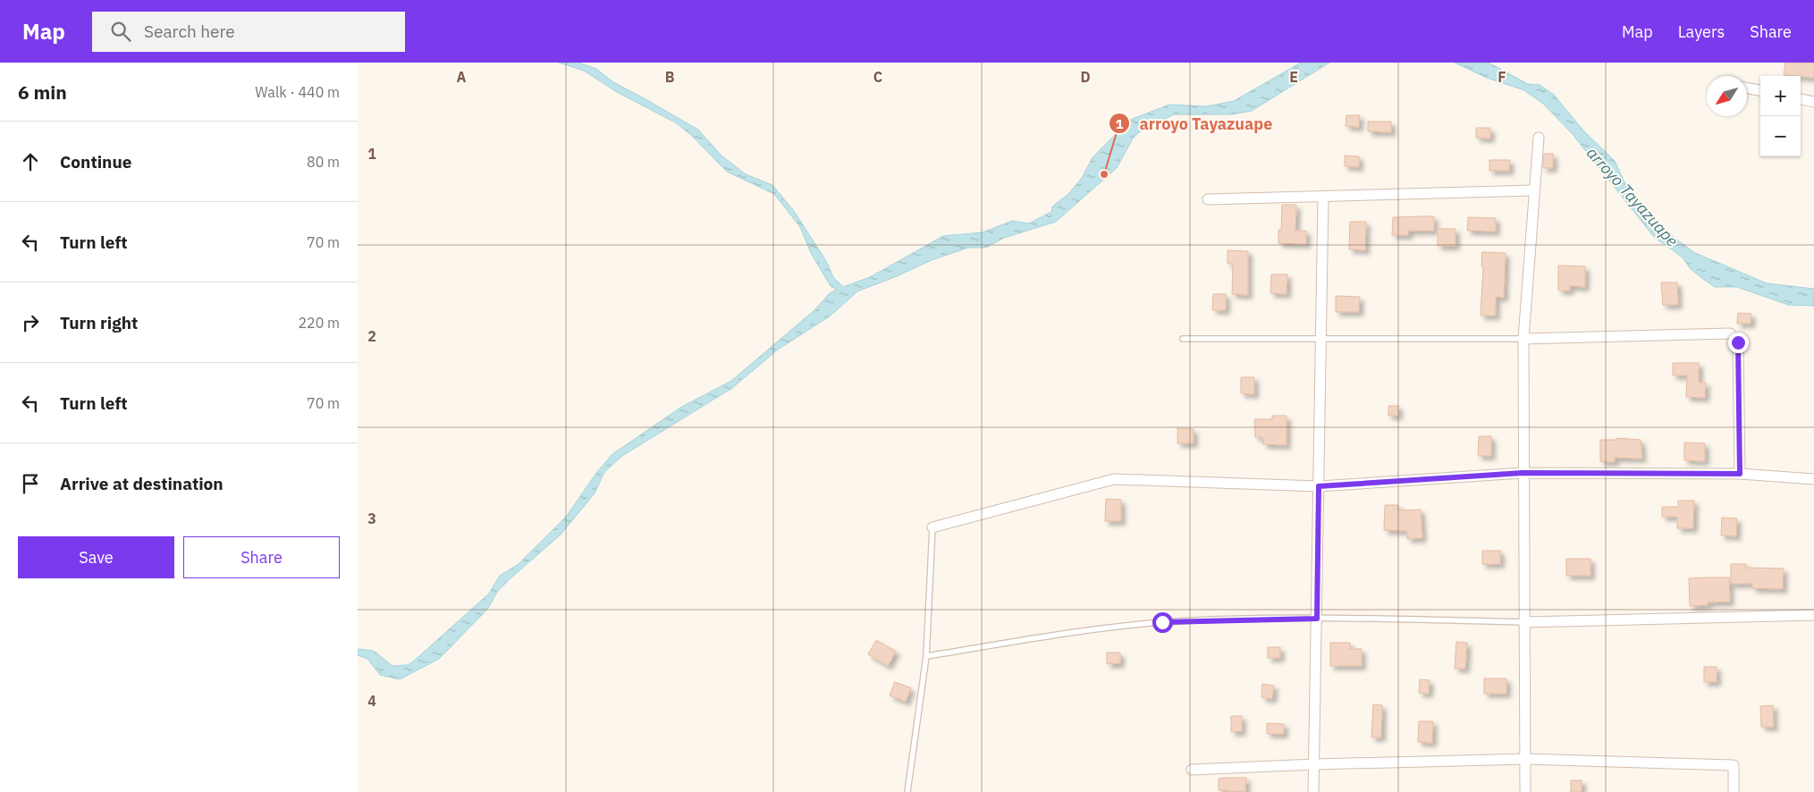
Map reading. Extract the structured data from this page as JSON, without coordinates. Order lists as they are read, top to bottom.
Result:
{
  "water": ["arroyo Tayazuape"],
  "places": ["arroyo Tayazuape"],
  "north": "bottom left",
  "page": {
    "header": "Map",
    "search": "Search here",
    "nav": ["Map", "Layers", "Share"],
    "heading": ["6 min", "Walk · 440 m"],
    "map_buttons": ["+", "−"],
    "list": [
      ["Continue", "80 m"],
      ["Turn left", "70 m"],
      ["Turn right", "220 m"],
      ["Turn left", "70 m"],
      "Arrive at destination"
    ],
    "buttons": ["Save", "Share"]
  },
  "grid": {
    "columns": [
      "A",
      "B",
      "C",
      "D",
      "E",
      "F"
    ],
    "rows": [
      "1",
      "2",
      "3",
      "4"
    ]
  }
}
